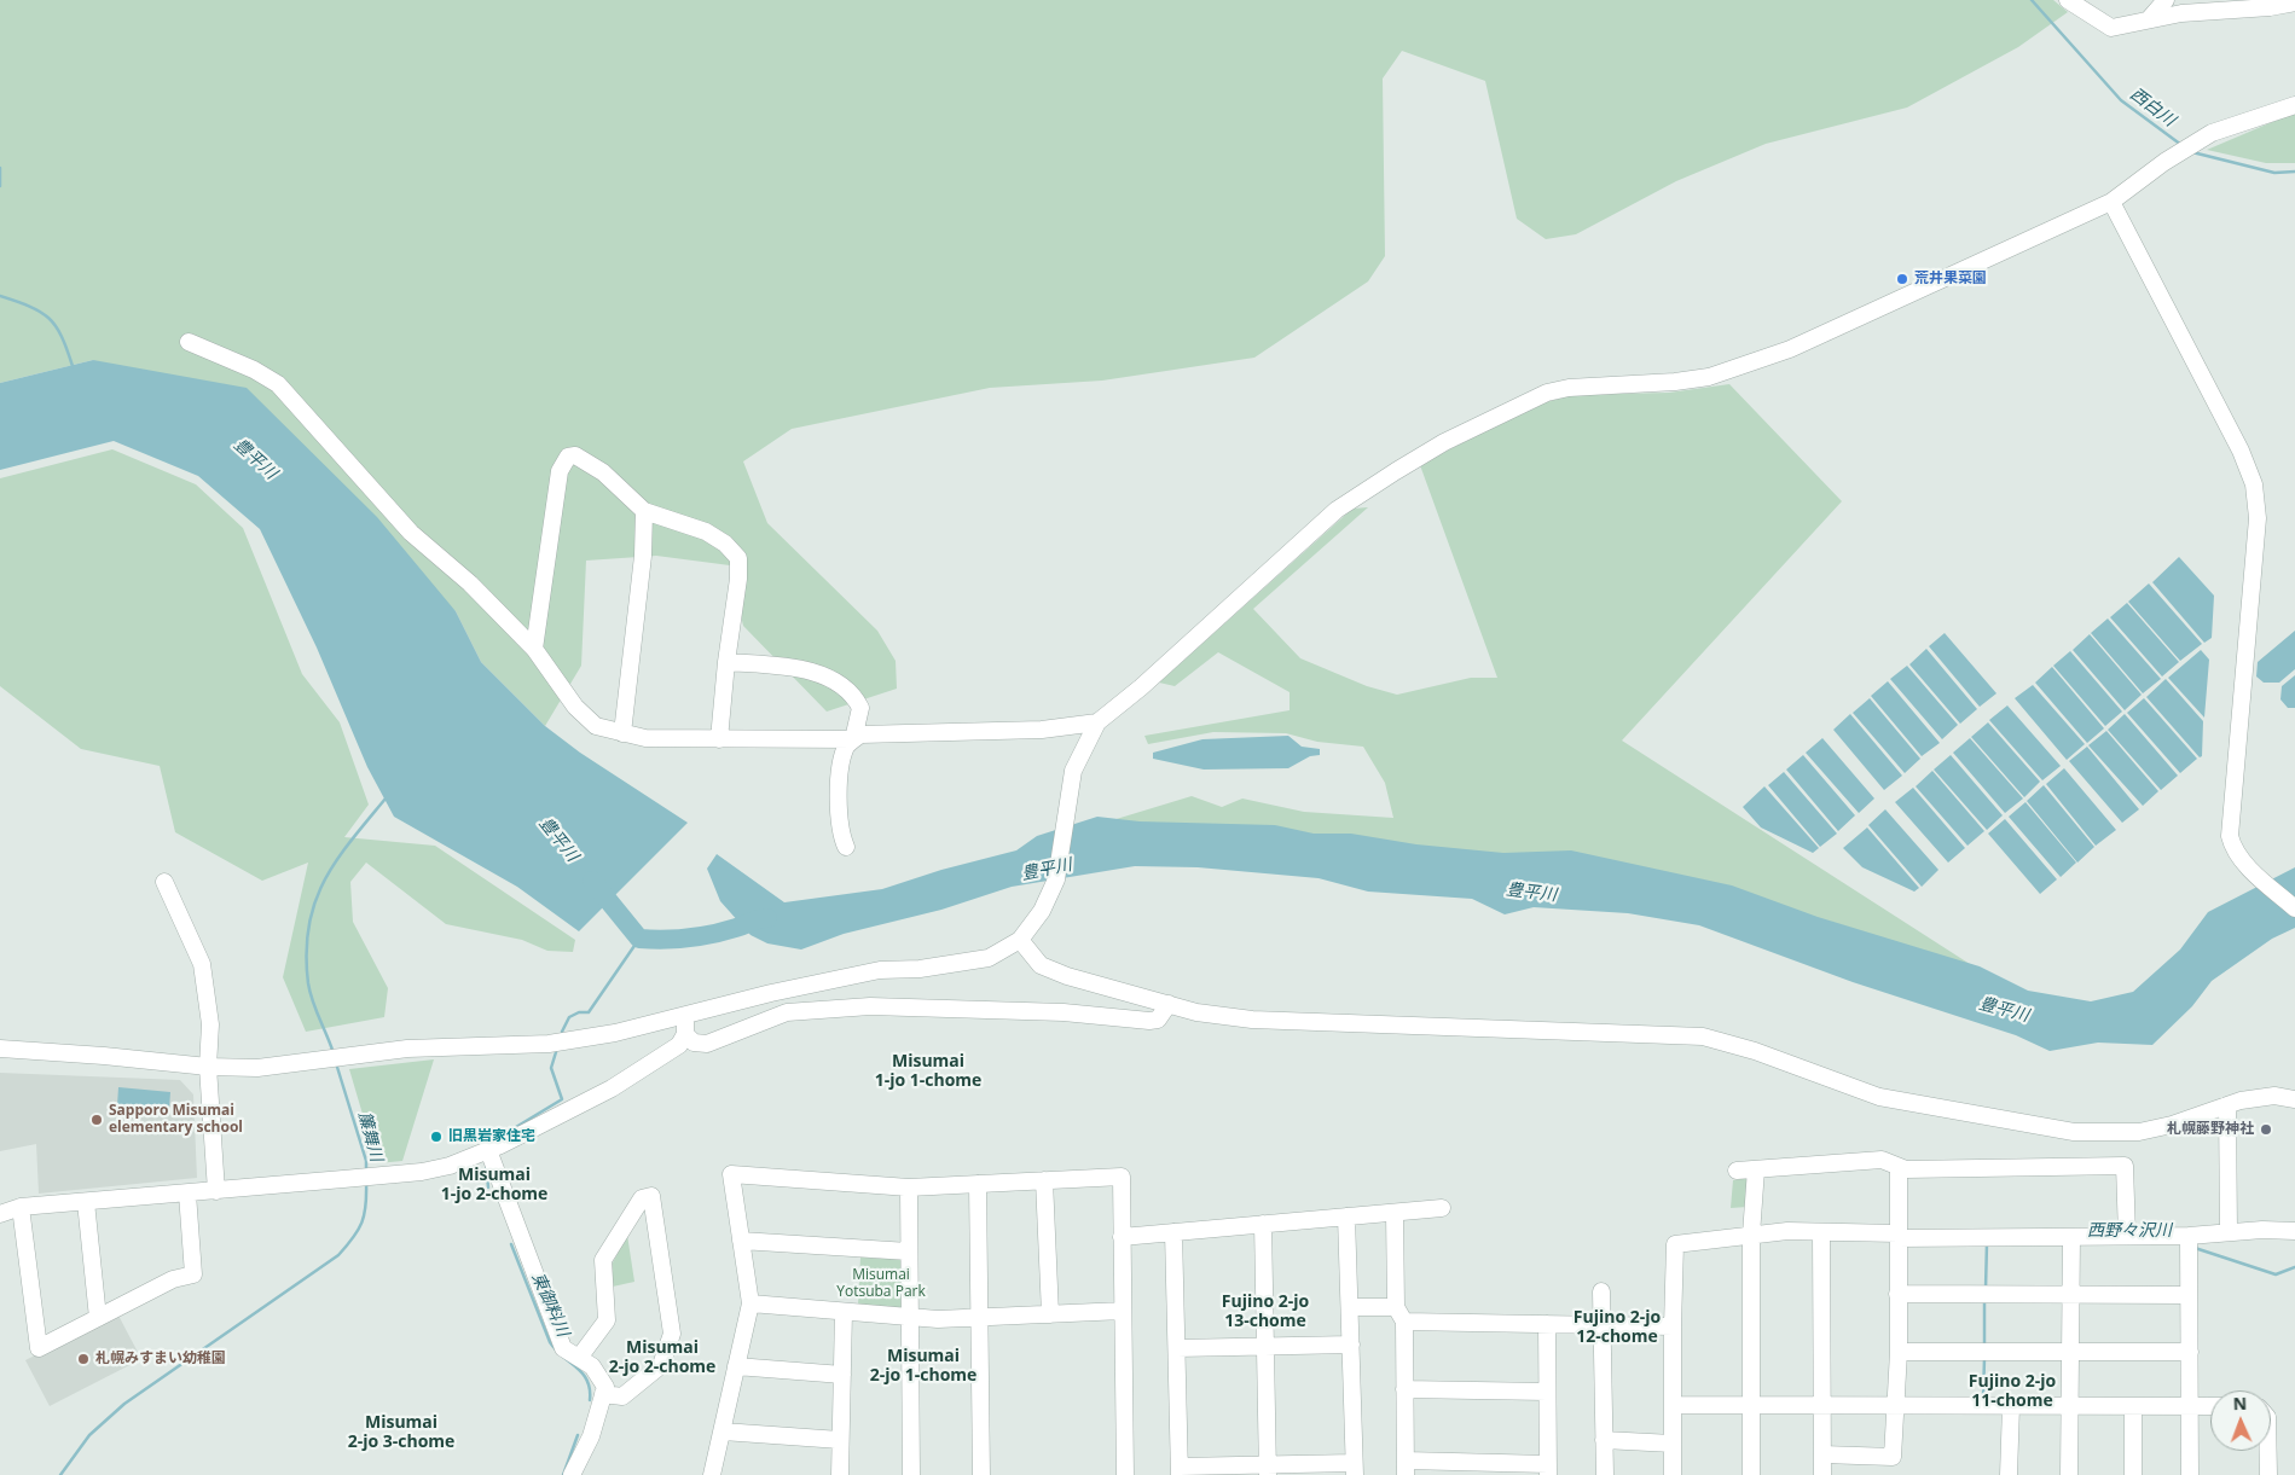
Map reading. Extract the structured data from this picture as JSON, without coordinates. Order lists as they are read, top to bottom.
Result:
{
  "districts": [
    "Misumai 1-jo 1-chome",
    "Misumai 1-jo 2-chome",
    "Fujino 2-jo 13-chome",
    "Fujino 2-jo 12-chome",
    "Misumai 2-jo 2-chome",
    "Misumai 2-jo 1-chome",
    "Fujino 2-jo 11-chome",
    "Misumai 2-jo 3-chome"
  ],
  "water": [
    "西白川",
    "豊平川",
    "簾舞川",
    "西野々沢川",
    "東御料川"
  ],
  "parks": ["Misumai Yotsuba Park"],
  "places": [
    "荒井果菜園",
    "Sapporo Misumai elementary school",
    "札幌藤野神社",
    "旧黒岩家住宅",
    "札幌みすまい幼稚園"
  ],
  "north": "top"
}
